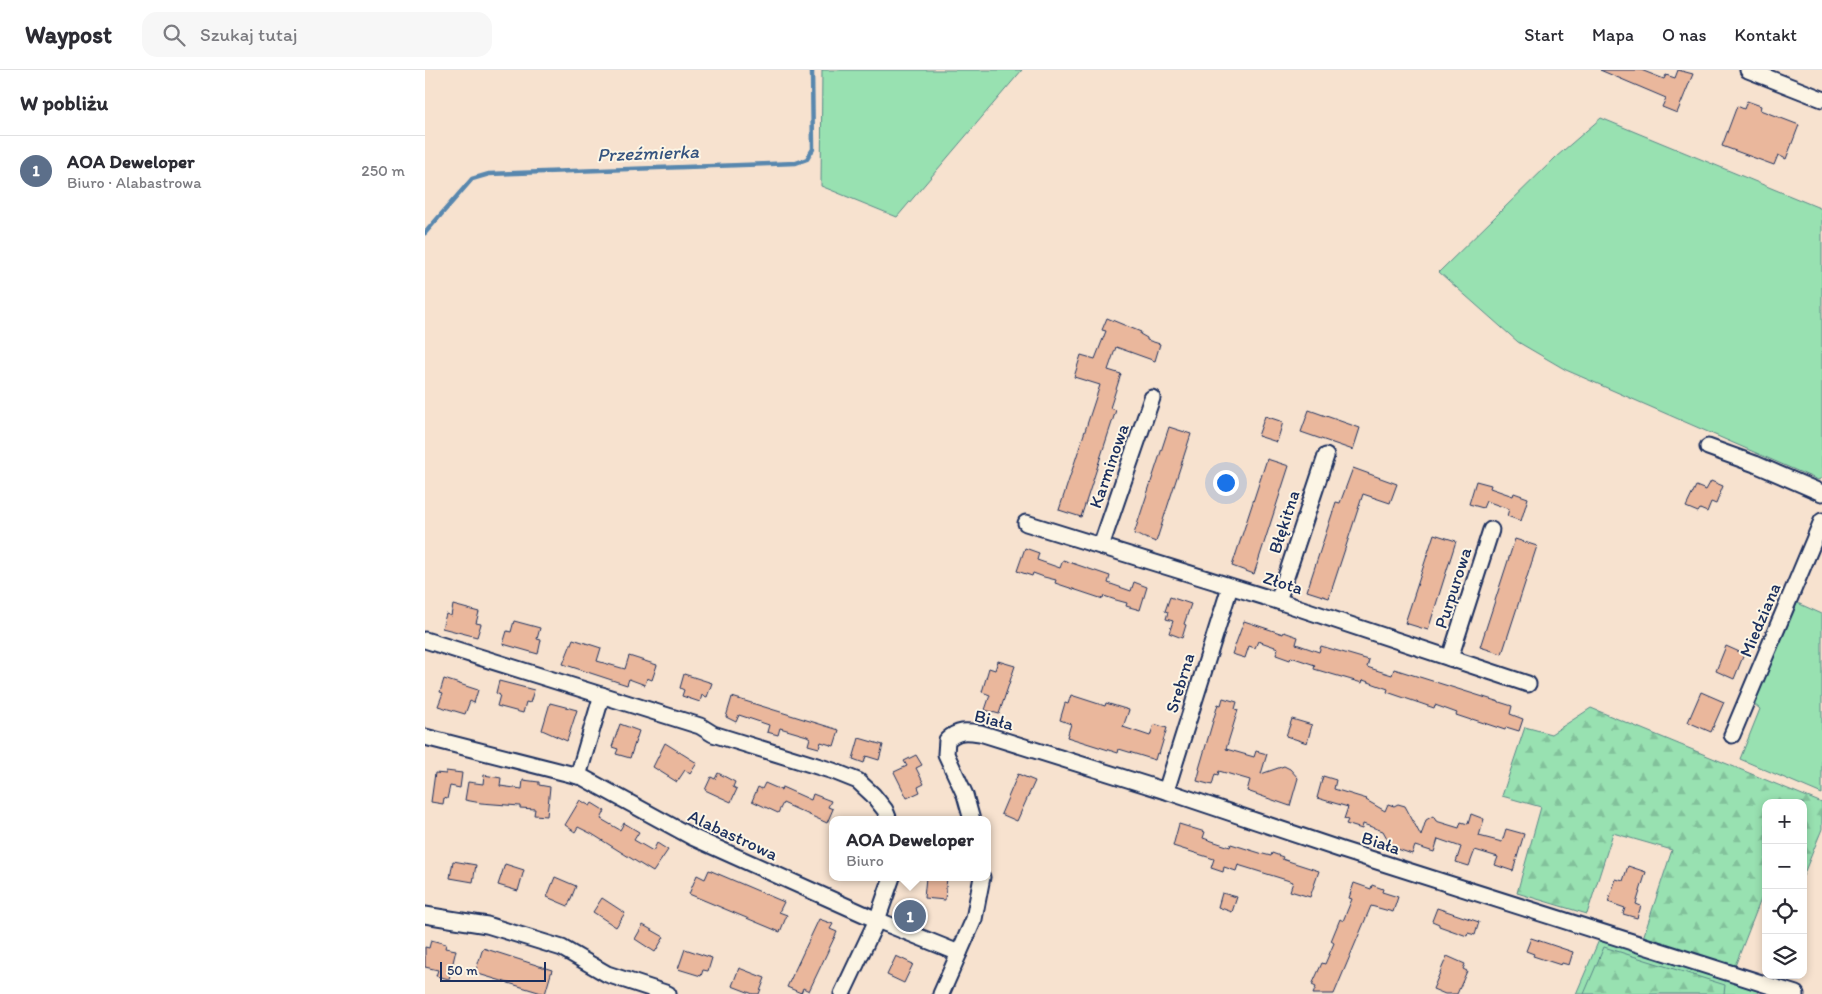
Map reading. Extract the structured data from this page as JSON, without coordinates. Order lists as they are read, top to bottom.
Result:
{
  "streets": {
    "street": [
      "Karminowa",
      "Błękitna",
      "Złota",
      "Purpurowa",
      "Miedziana",
      "Srebrna",
      "Biała",
      "Alabastrowa"
    ]
  },
  "crossings": [
    ["Karminowa", "Złota"],
    ["Błękitna", "Złota"],
    ["Złota", "Purpurowa"],
    ["Złota", "Srebrna"],
    ["Srebrna", "Biała"]
  ],
  "water": ["Przeźmierka"],
  "scale_bar": "50 m",
  "page": {
    "header": "Waypost",
    "search": "Szukaj tutaj",
    "nav": [
      "Start",
      "Mapa",
      "O nas",
      "Kontakt"
    ],
    "heading": "W pobliżu",
    "list": [
      {
        "mark": "1",
        "name": "AOA Deweloper",
        "note": "Biuro · Alabastrowa",
        "value": "250 m"
      }
    ],
    "map_buttons": ["+", "−"],
    "popup": ["AOA Deweloper", "Biuro"],
    "pins": "1",
    "scale": "50 m"
  }
}
